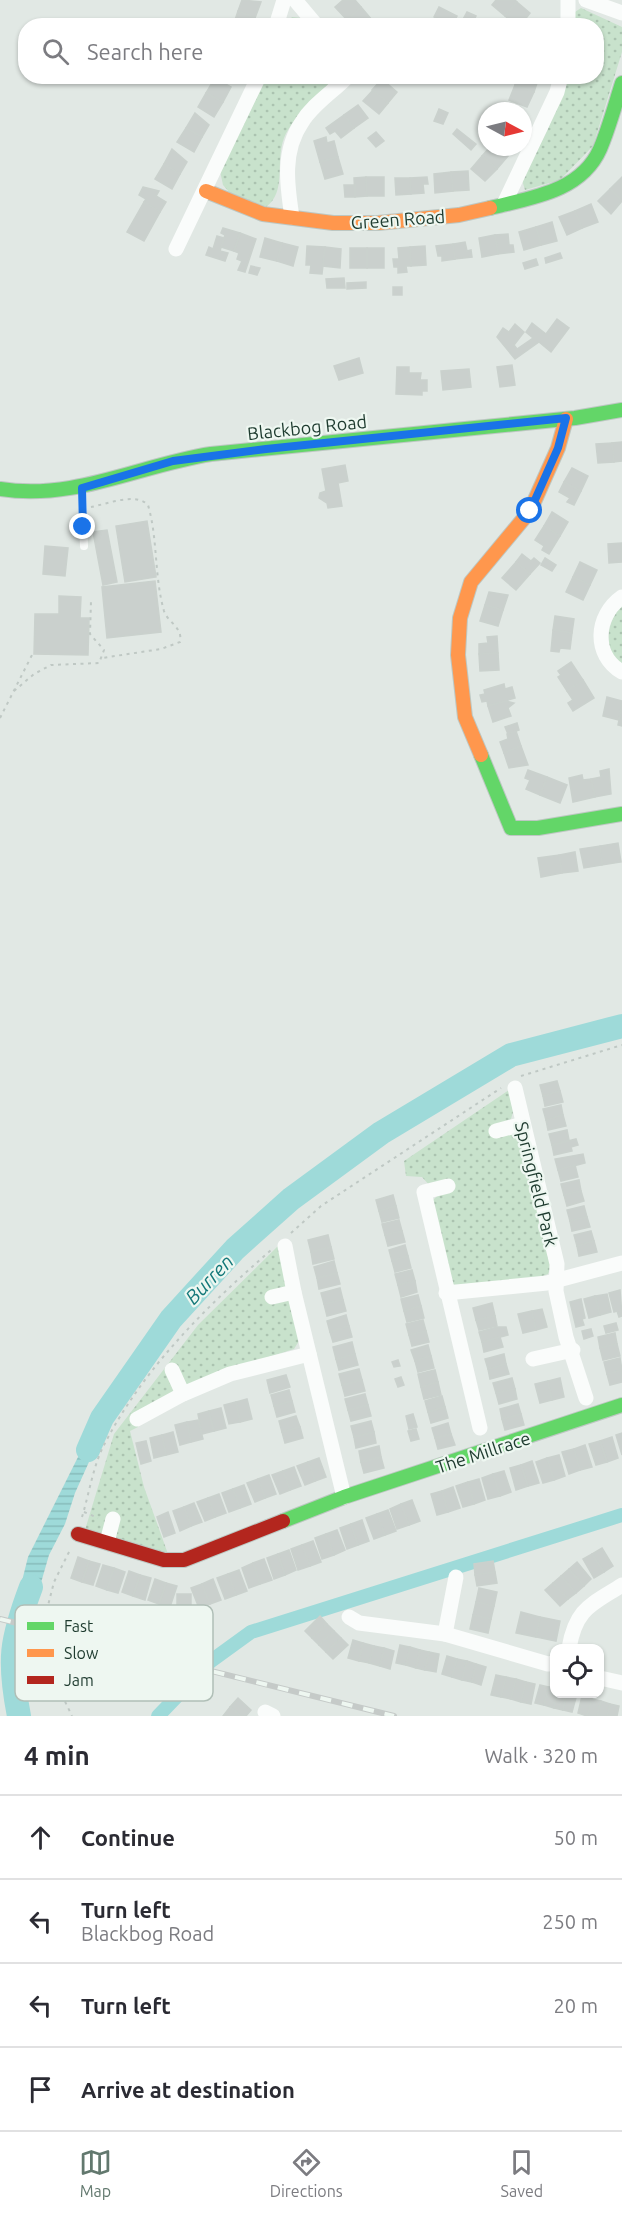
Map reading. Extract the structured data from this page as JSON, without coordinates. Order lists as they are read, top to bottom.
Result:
{
  "streets": {
    "street": [
      "Green Road",
      "Blackbog Road",
      "Springfield Park",
      "The Millrace"
    ]
  },
  "water": ["Burren"],
  "legend": ["Fast", "Slow", "Jam"],
  "north": "right",
  "page": {
    "search": "Search here",
    "heading": ["4 min", "Walk · 320 m"],
    "list": [
      ["Continue", "50 m"],
      ["Turn left", "Blackbog Road", "250 m"],
      ["Turn left", "20 m"],
      "Arrive at destination"
    ],
    "nav": ["Map", "Directions", "Saved"]
  }
}
